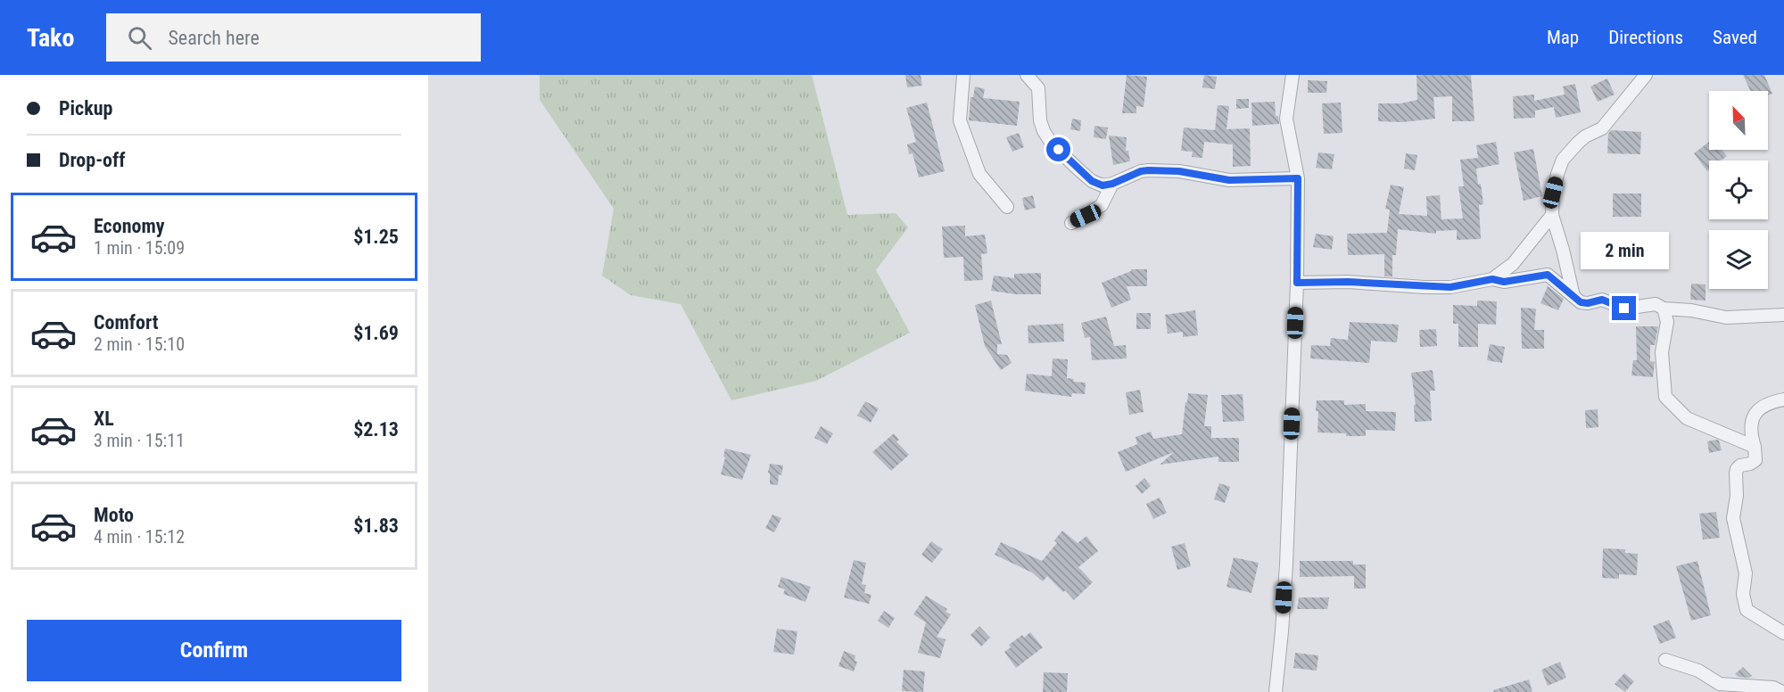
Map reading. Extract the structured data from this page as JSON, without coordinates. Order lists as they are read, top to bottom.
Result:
{
  "north": "top left",
  "page": {
    "header": "Tako",
    "search": "Search here",
    "nav": ["Map", "Directions", "Saved"],
    "banner": ["Pickup", "Drop-off"],
    "list": [
      {
        "name": "Economy",
        "note": "1 min · 15:09",
        "value": "$1.25"
      },
      {
        "name": "Comfort",
        "note": "2 min · 15:10",
        "value": "$1.69"
      },
      {
        "name": "XL",
        "note": "3 min · 15:11",
        "value": "$2.13"
      },
      {
        "name": "Moto",
        "note": "4 min · 15:12",
        "value": "$1.83"
      }
    ],
    "bubble": "2 min",
    "buttons": "Confirm"
  }
}
